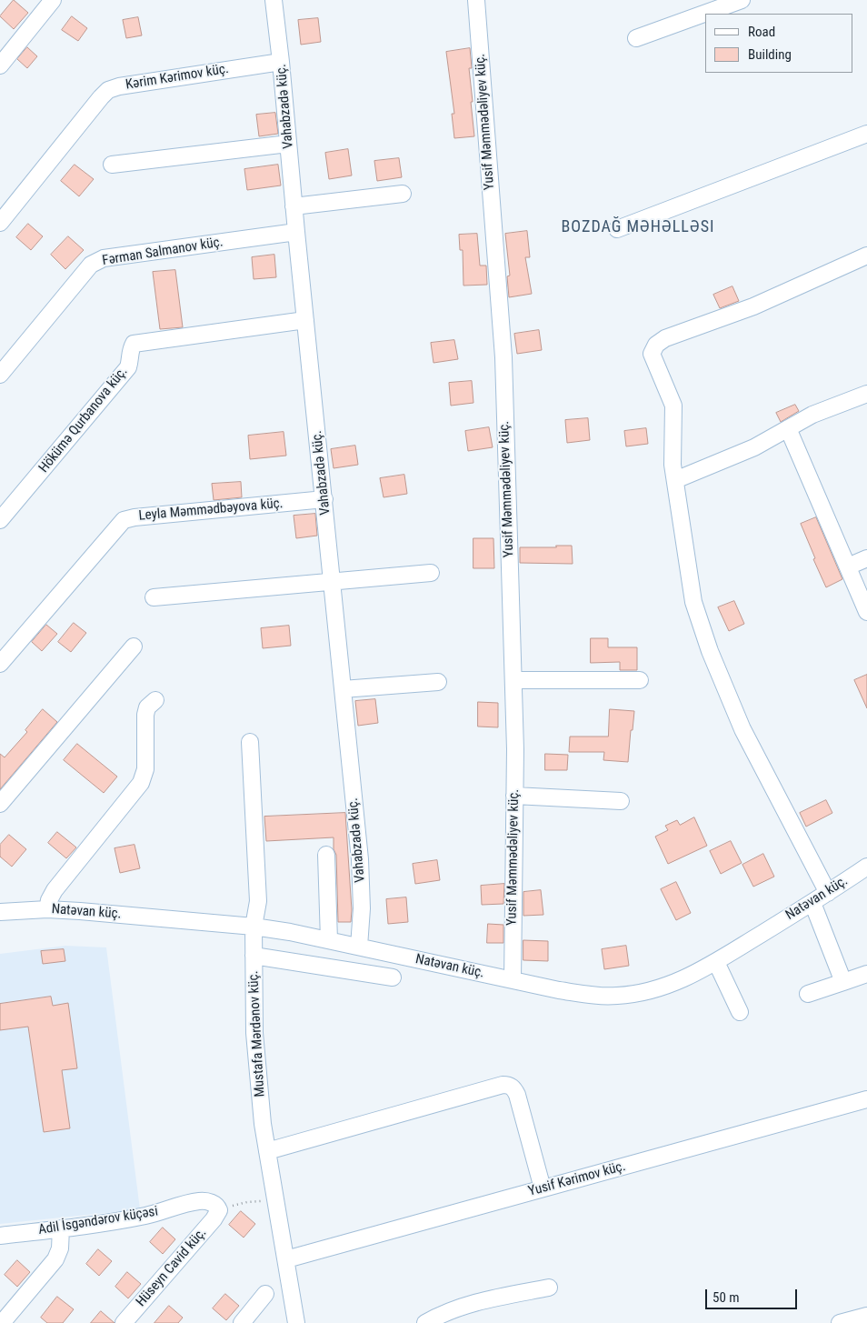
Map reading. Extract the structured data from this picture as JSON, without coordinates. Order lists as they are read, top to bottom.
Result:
{
  "streets": {
    "street": [
      "Kərim Kərimov küç.",
      "Vahabzadə küç.",
      "Yusif Məmmədəliyev küç.",
      "Fərman Salmanov küç.",
      "Hökümə Qurbanova küç.",
      "Leyla Məmmədbəyova küç.",
      "Natəvan küç.",
      "Mustafa Mərdənov küç.",
      "Yusif Kərimov küç.",
      "Adil İsgəndərov küçəsi",
      "Hüseyn Cavid küç."
    ]
  },
  "crossings": [
    ["Kərim Kərimov küç.", "Vahabzadə küç."],
    ["Vahabzadə küç.", "Fərman Salmanov küç."],
    ["Vahabzadə küç.", "Hökümə Qurbanova küç."],
    ["Vahabzadə küç.", "Leyla Məmmədbəyova küç."],
    ["Vahabzadə küç.", "Natəvan küç."],
    ["Yusif Məmmədəliyev küç.", "Natəvan küç."],
    ["Natəvan küç.", "Mustafa Mərdənov küç."],
    ["Mustafa Mərdənov küç.", "Yusif Kərimov küç."],
    ["Adil İsgəndərov küçəsi", "Hüseyn Cavid küç."]
  ],
  "districts": ["BOZDAĞ MƏHƏLLƏSI"],
  "legend": ["Road", "Building"],
  "scale_bar": "50 m"
}
